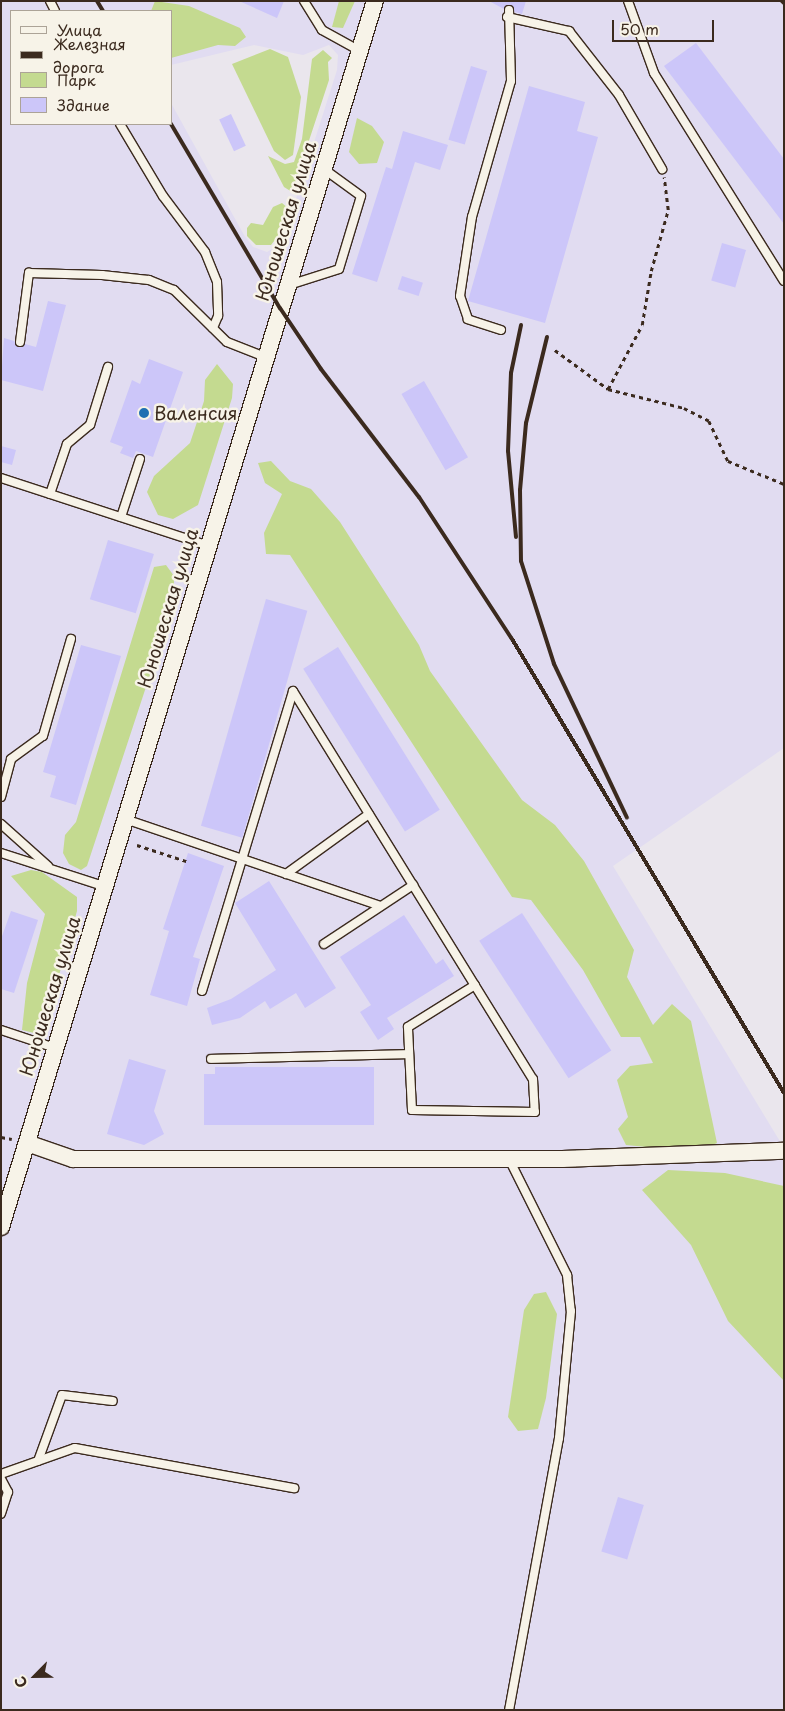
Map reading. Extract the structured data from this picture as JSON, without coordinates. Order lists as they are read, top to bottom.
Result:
{
  "streets": {
    "street": ["Юношеская улица"]
  },
  "places": ["Валенсия"],
  "legend": [
    "Улица",
    "Железная дорога",
    "Парк",
    "Здание"
  ],
  "scale_bar": "50 m",
  "north": "bottom left"
}
